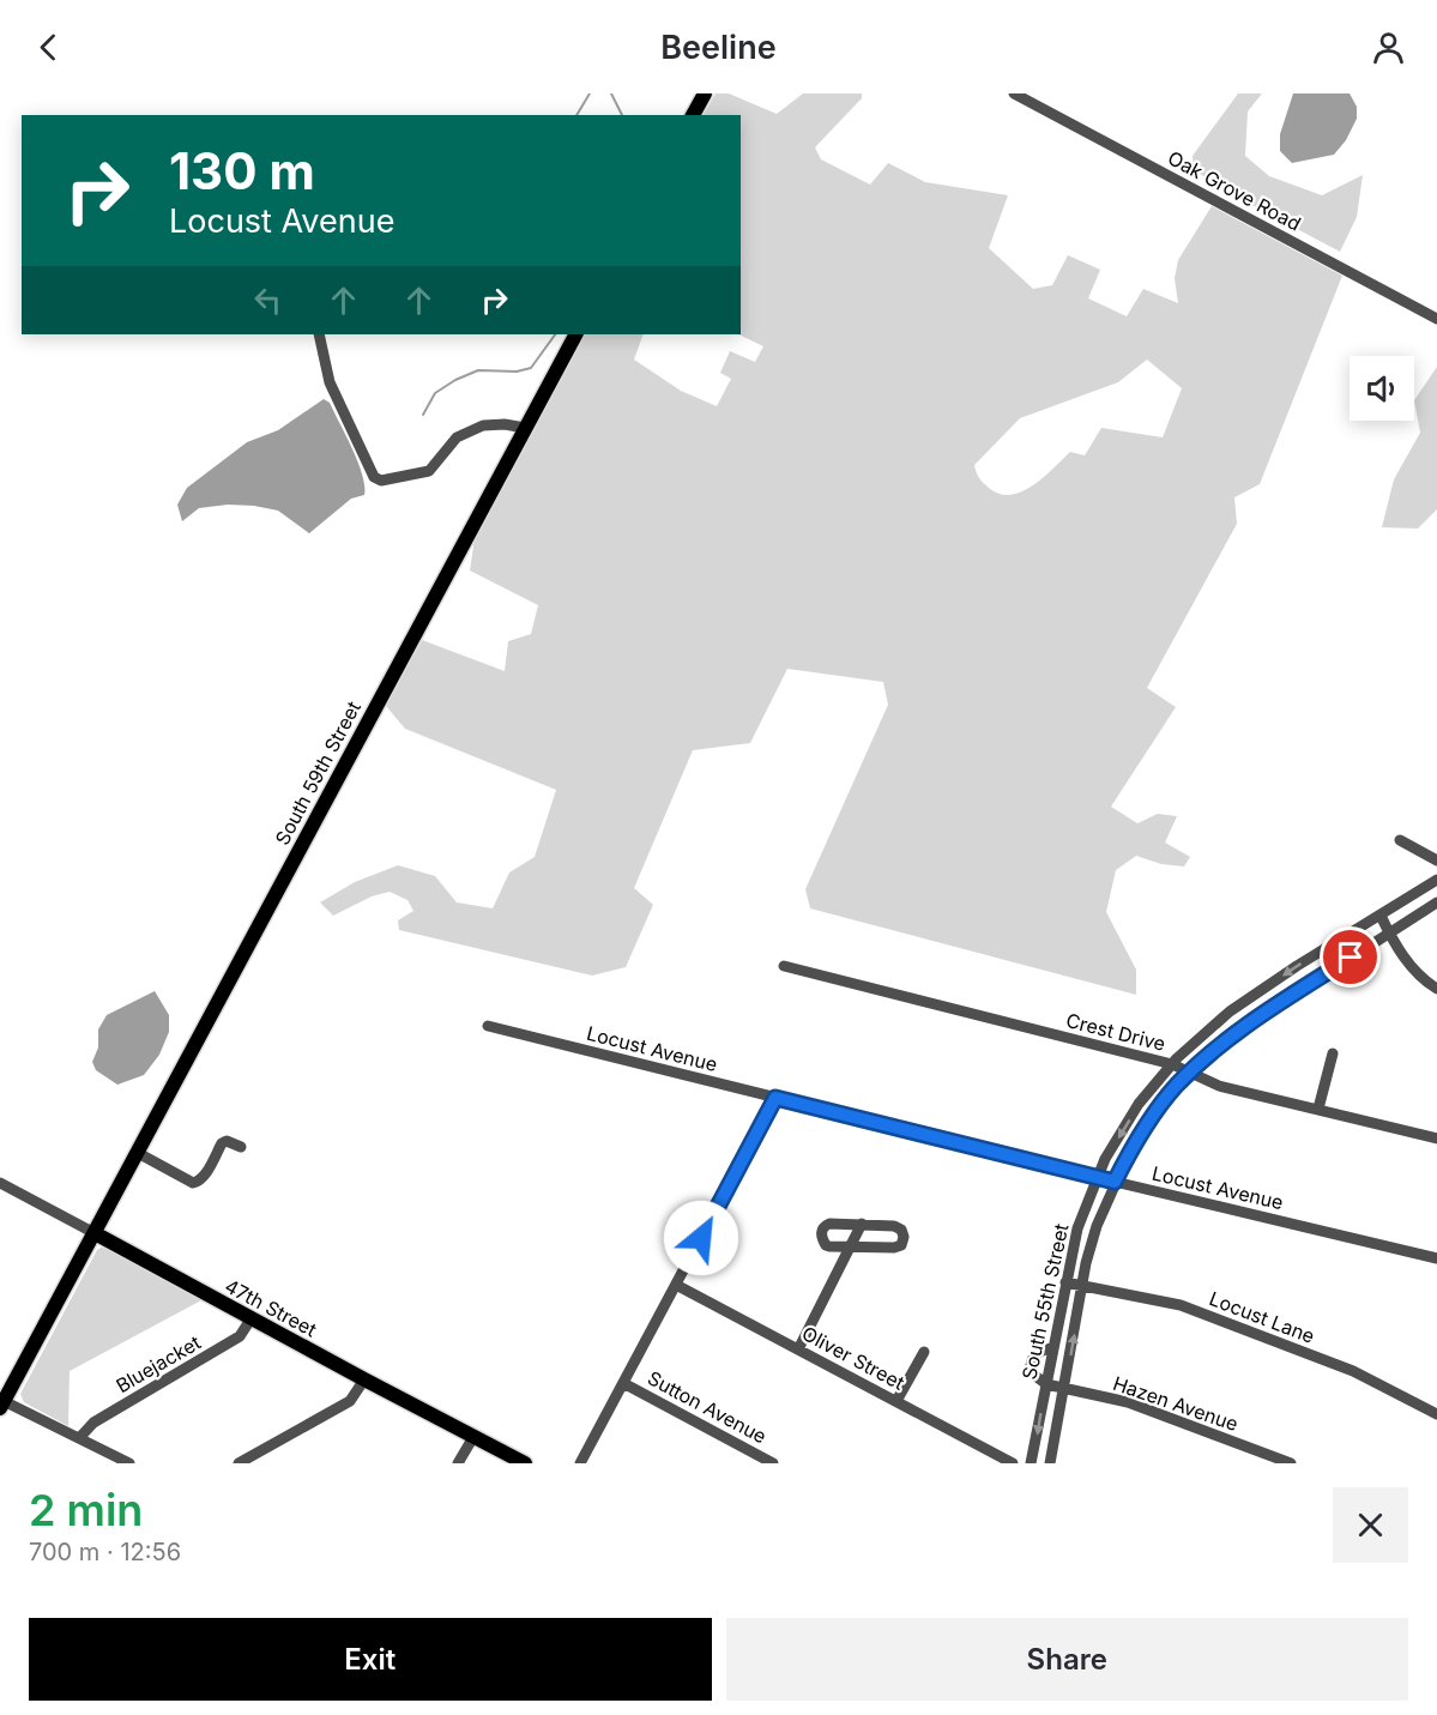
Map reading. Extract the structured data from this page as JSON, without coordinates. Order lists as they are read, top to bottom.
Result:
{
  "streets": {
    "main road": ["South 59th Street", "47th Street"],
    "street": [
      "Oak Grove Road",
      "Crest Drive",
      "Locust Avenue",
      "South 55th Street",
      "Locust Lane",
      "Oliver Street",
      "Bluejacket",
      "Hazen Avenue",
      "Sutton Avenue"
    ]
  },
  "crossings": [
    ["South 59th Street", "47th Street"],
    ["Crest Drive", "South 55th Street"],
    ["Locust Avenue", "South 55th Street"],
    ["South 55th Street", "Locust Lane"],
    ["South 55th Street", "Hazen Avenue"],
    ["47th Street", "Bluejacket"]
  ],
  "page": {
    "header": "Beeline",
    "turn": ["130 m", "Locust Avenue"],
    "heading": ["2 min", "700 m · 12:56"],
    "buttons": ["Exit", "Share"]
  }
}
